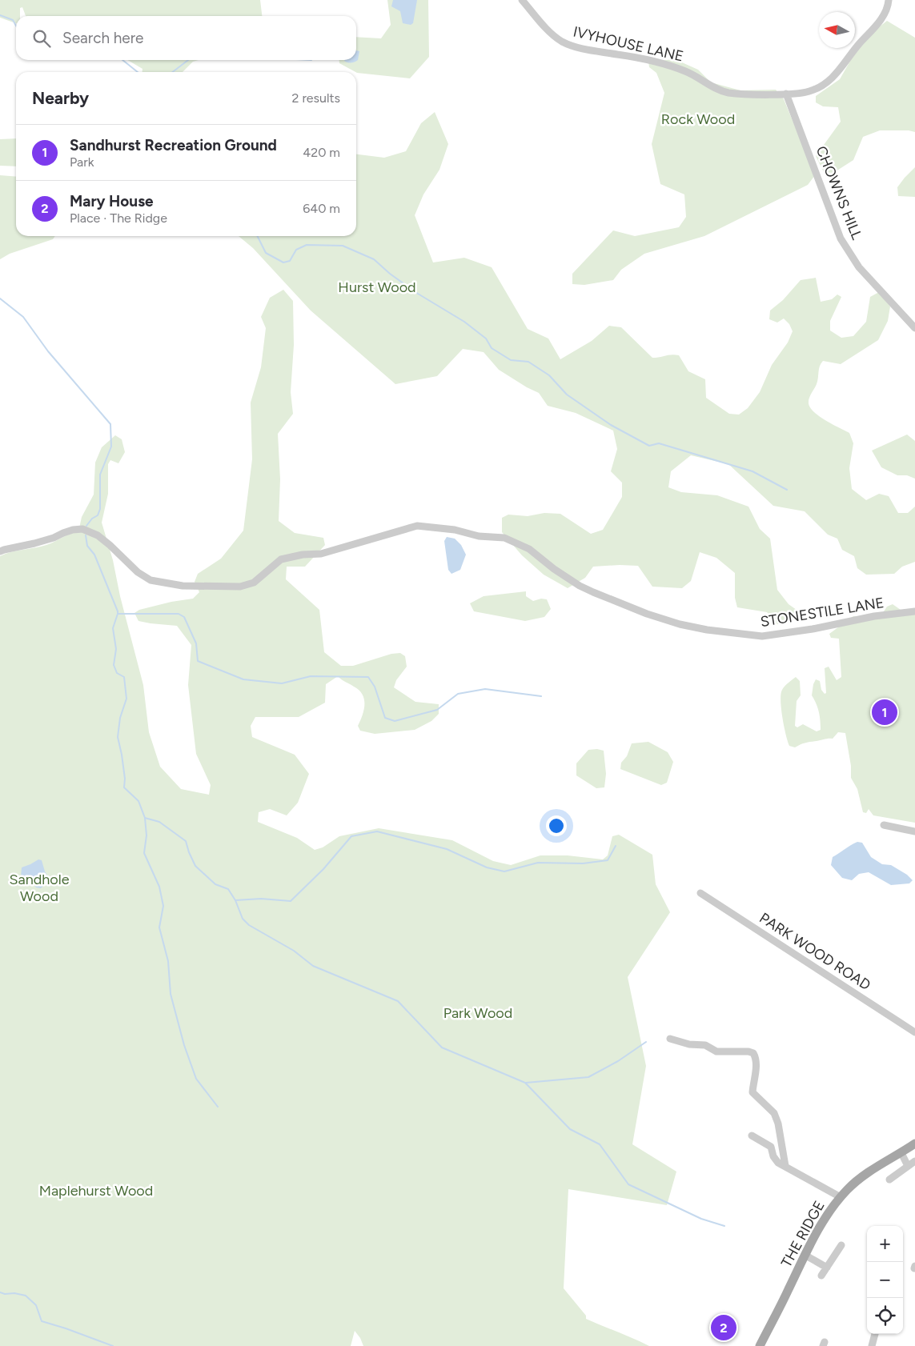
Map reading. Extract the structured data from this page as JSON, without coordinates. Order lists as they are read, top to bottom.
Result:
{
  "streets": {
    "main road": ["THE RIDGE"],
    "street": [
      "IVYHOUSE LANE",
      "CHOWNS HILL",
      "STONESTILE LANE",
      "PARK WOOD ROAD"
    ]
  },
  "crossings": [
    ["IVYHOUSE LANE", "CHOWNS HILL"]
  ],
  "parks": [
    "Rock Wood",
    "Hurst Wood",
    "Sandhole Wood",
    "Park Wood",
    "Maplehurst Wood"
  ],
  "north": "left",
  "page": {
    "search": "Search here",
    "heading": ["Nearby", "2 results"],
    "list": [
      {
        "mark": "1",
        "name": "Sandhurst Recreation Ground",
        "note": "Park",
        "value": "420 m"
      },
      {
        "mark": "2",
        "name": "Mary House",
        "note": "Place · The Ridge",
        "value": "640 m"
      }
    ],
    "pins": ["1", "2"],
    "map_buttons": ["+", "−"]
  }
}
